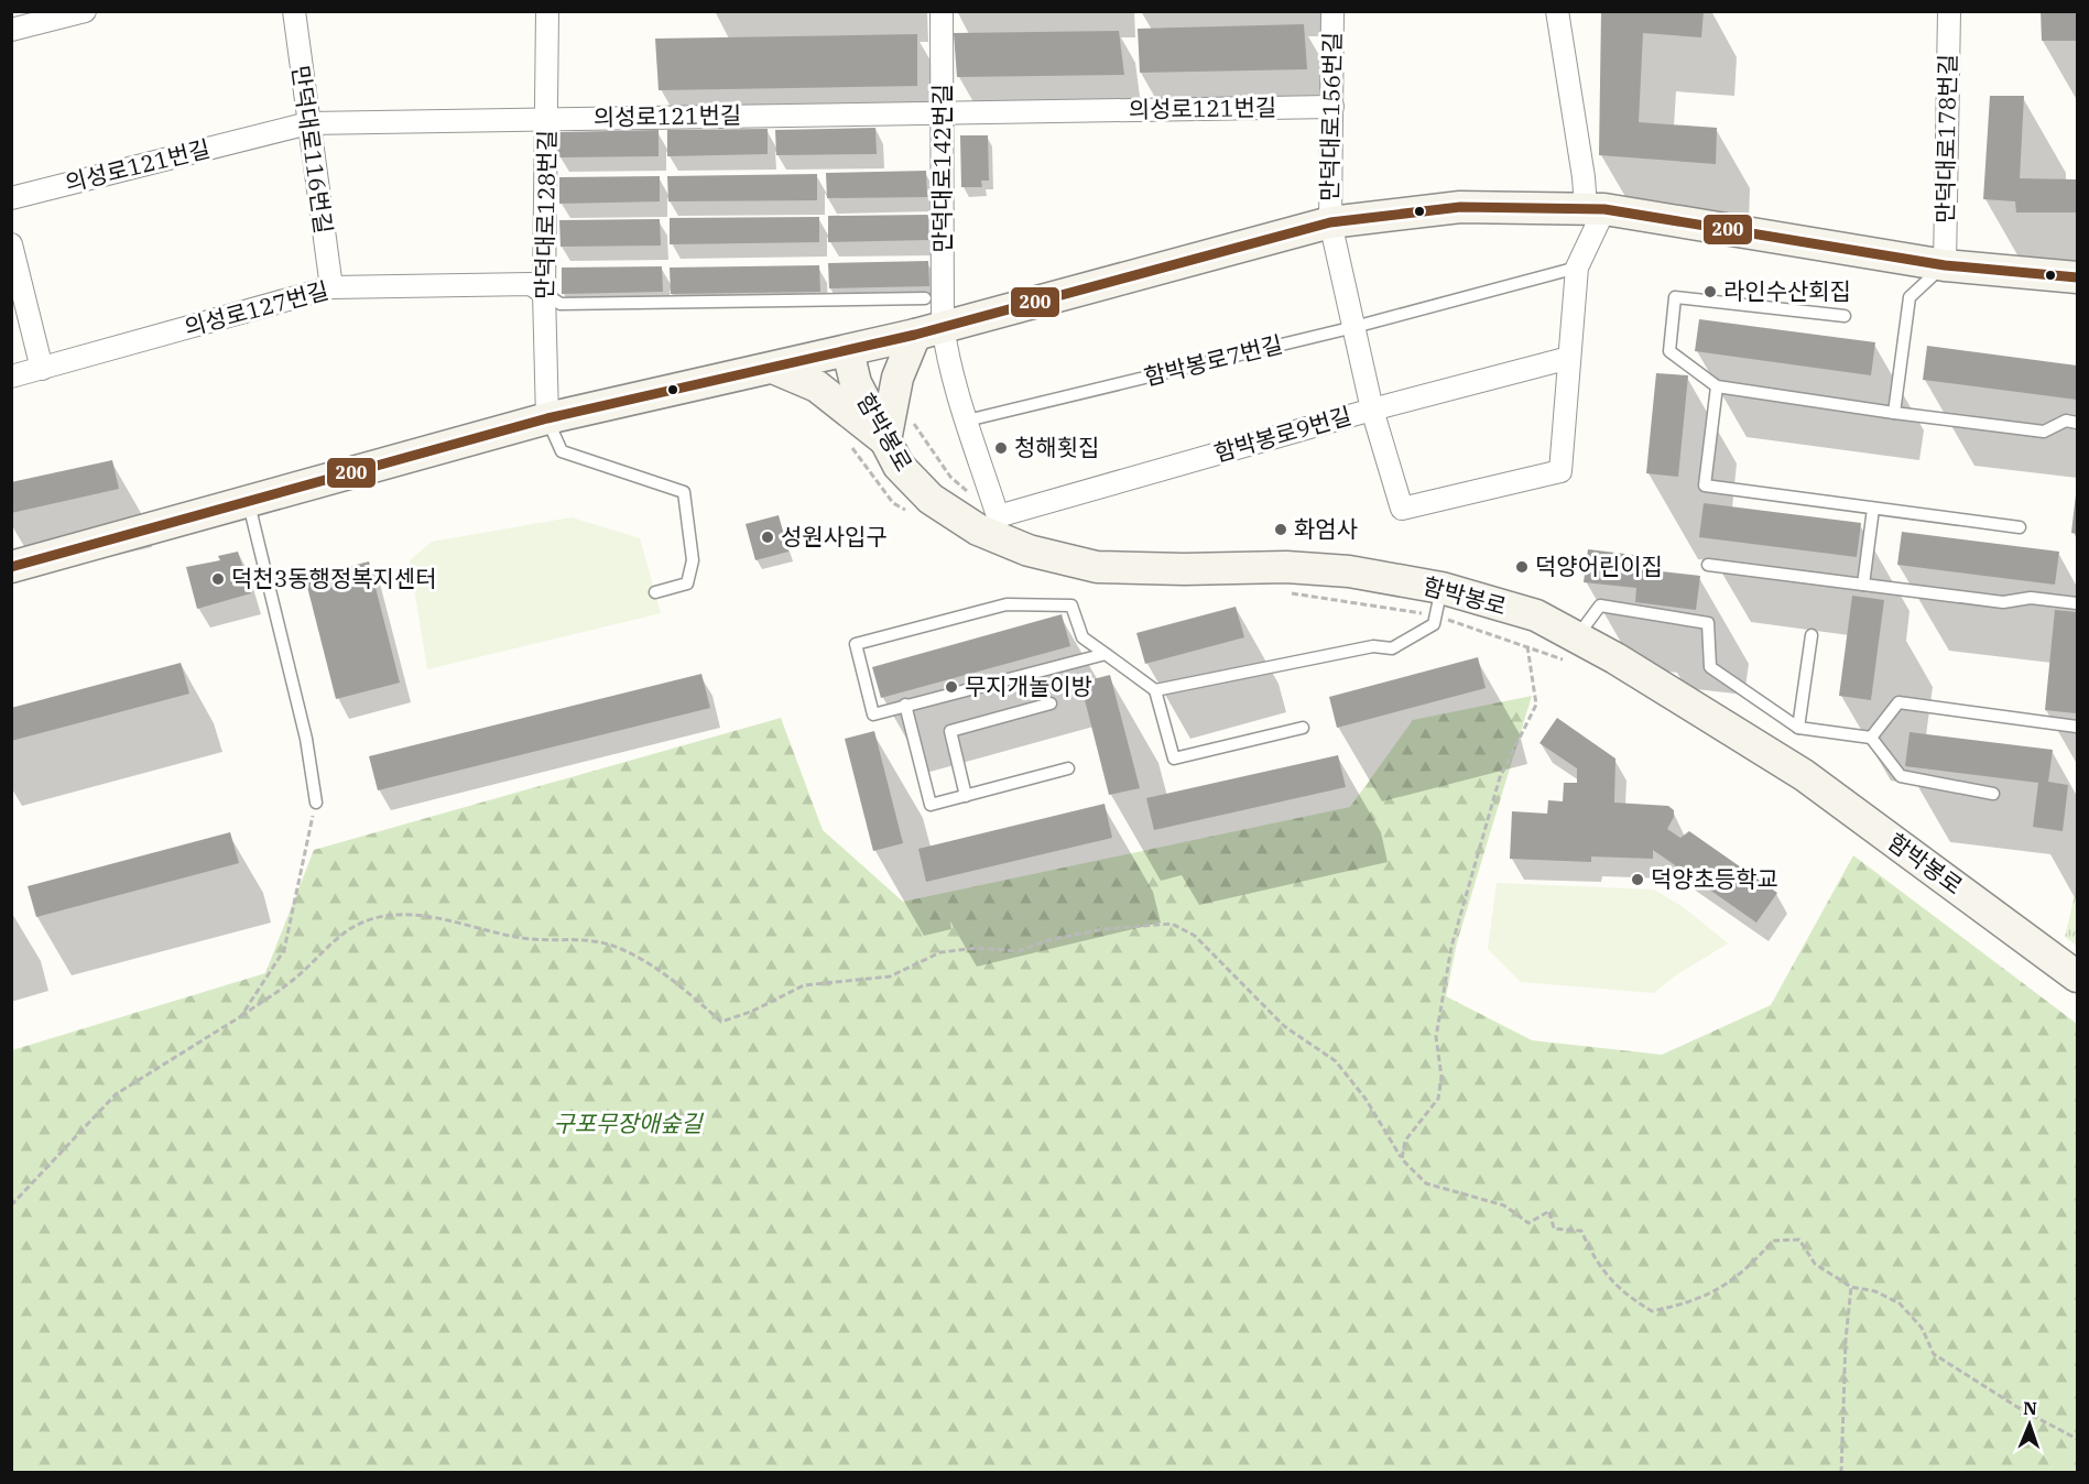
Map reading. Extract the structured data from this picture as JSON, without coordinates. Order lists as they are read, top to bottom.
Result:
{
  "streets": {
    "main road": ["함박봉로"],
    "street": [
      "의성로121번길",
      "만덕대로156번길",
      "만덕대로178번길",
      "만덕대로116번길",
      "만덕대로142번길",
      "만덕대로128번길",
      "의성로127번길",
      "함박봉로9번길"
    ],
    "lane": ["함박봉로7번길"]
  },
  "crossings": [
    ["의성로121번길", "만덕대로156번길"],
    ["의성로121번길", "만덕대로116번길"],
    ["의성로121번길", "만덕대로142번길"],
    ["의성로121번길", "만덕대로128번길"],
    ["만덕대로156번길", "함박봉로7번길"],
    ["만덕대로156번길", "함박봉로9번길"],
    ["만덕대로116번길", "의성로127번길"],
    ["만덕대로142번길", "함박봉로7번길"],
    ["만덕대로128번길", "의성로127번길"],
    ["함박봉로", "함박봉로9번길"]
  ],
  "parks": ["구포무장애숲길"],
  "places": [
    "라인수산회집",
    "청해횟집",
    "화엄사",
    "성원사입구",
    "덕양어린이집",
    "덕천3동행정복지센터",
    "무지개놀이방",
    "덕양초등학교"
  ],
  "lines": ["transit line 200"],
  "north": "top"
}
